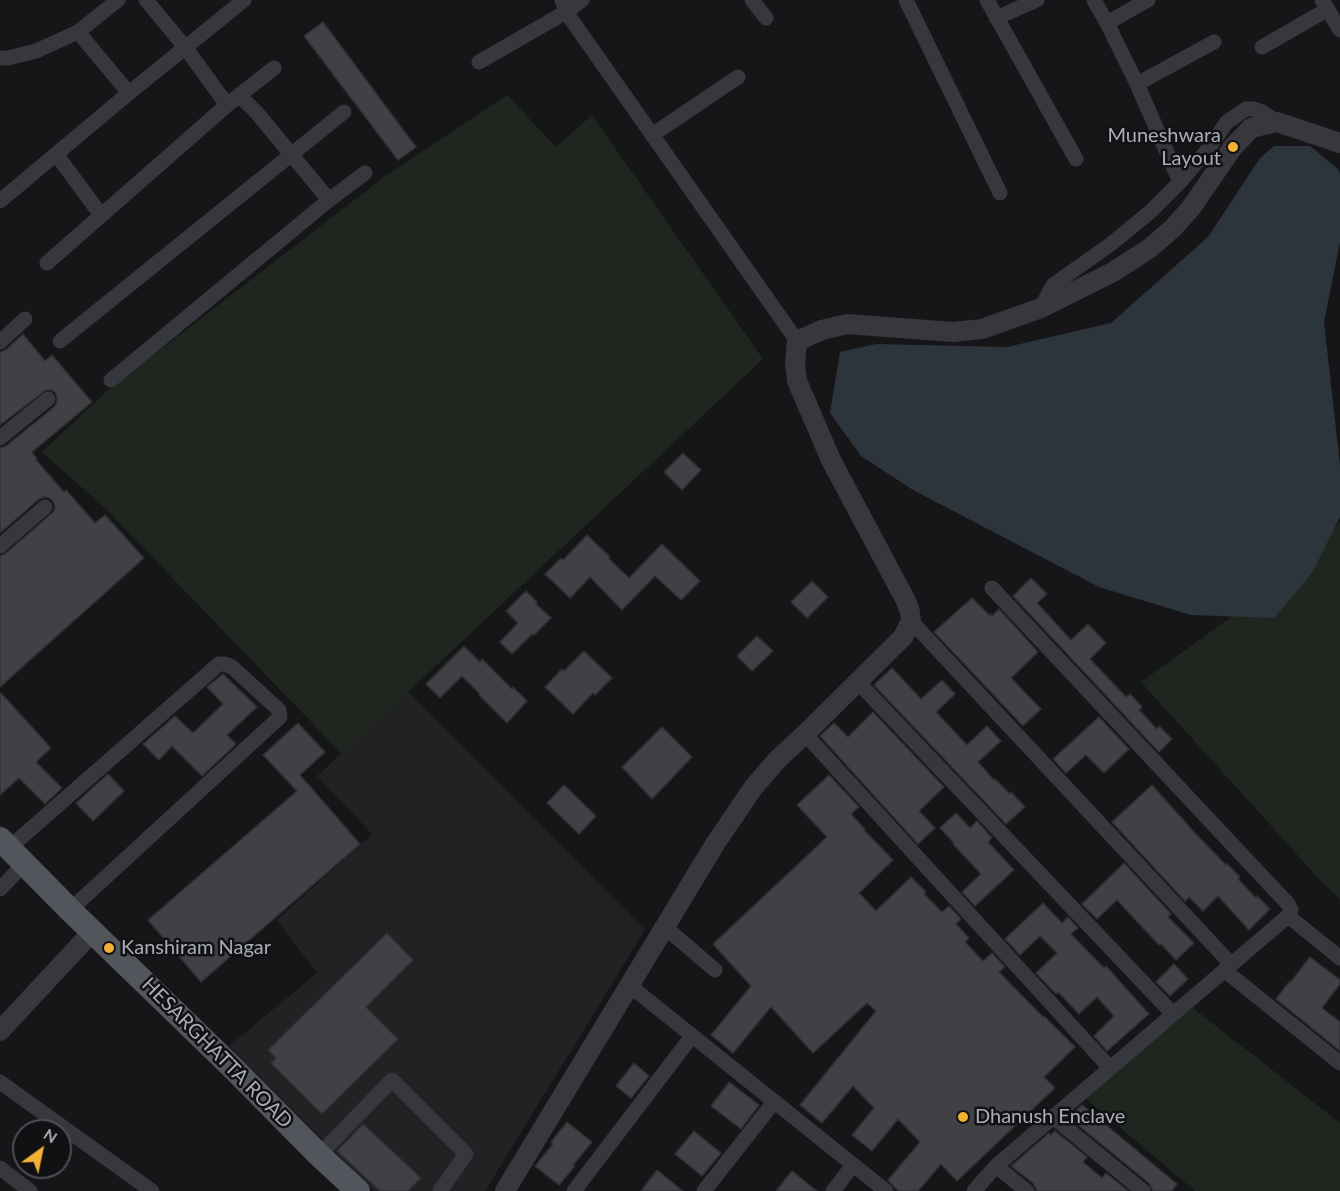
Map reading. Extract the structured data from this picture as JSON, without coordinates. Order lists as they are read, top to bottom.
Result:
{
  "streets": {
    "main road": ["HESARGHATTA ROAD"]
  },
  "places": ["Muneshwara Layout", "Kanshiram Nagar", "Dhanush Enclave"],
  "north": "top right"
}
